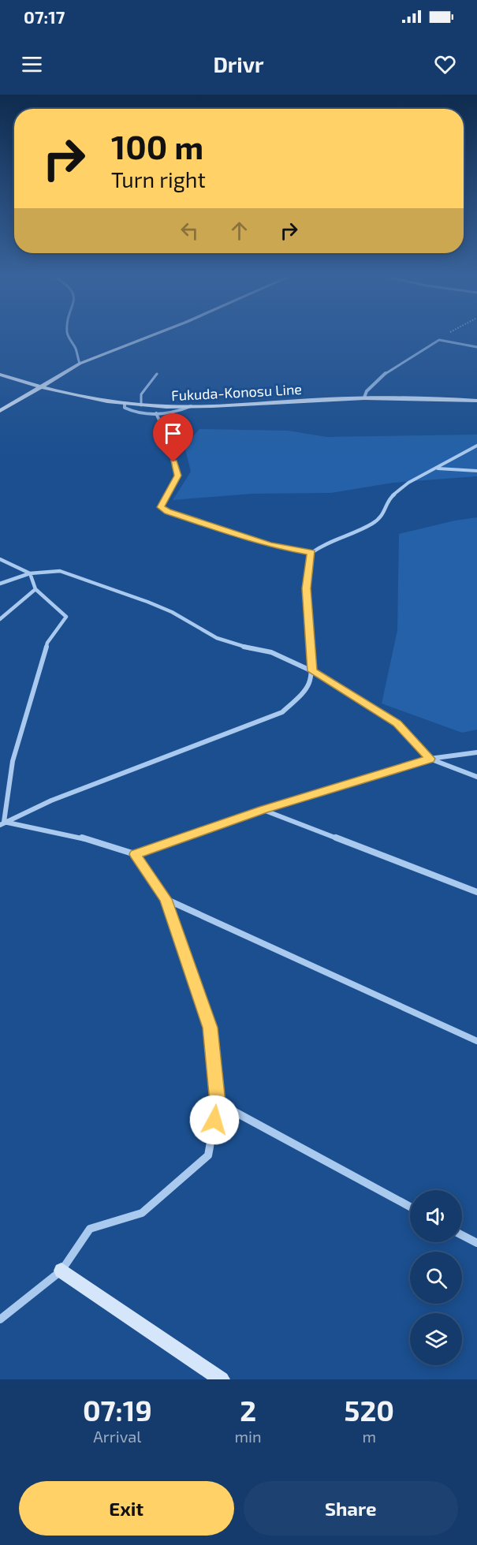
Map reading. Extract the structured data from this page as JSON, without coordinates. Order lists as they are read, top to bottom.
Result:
{
  "streets": {
    "main road": ["Fukuda-Konosu Line"]
  },
  "page": {
    "status": "07:17",
    "header": "Drivr",
    "turn": ["100 m", "Turn right"],
    "eta": [
      "07:19",
      "Arrival",
      "2",
      "min",
      "520",
      "m"
    ],
    "buttons": ["Exit", "Share"]
  }
}
